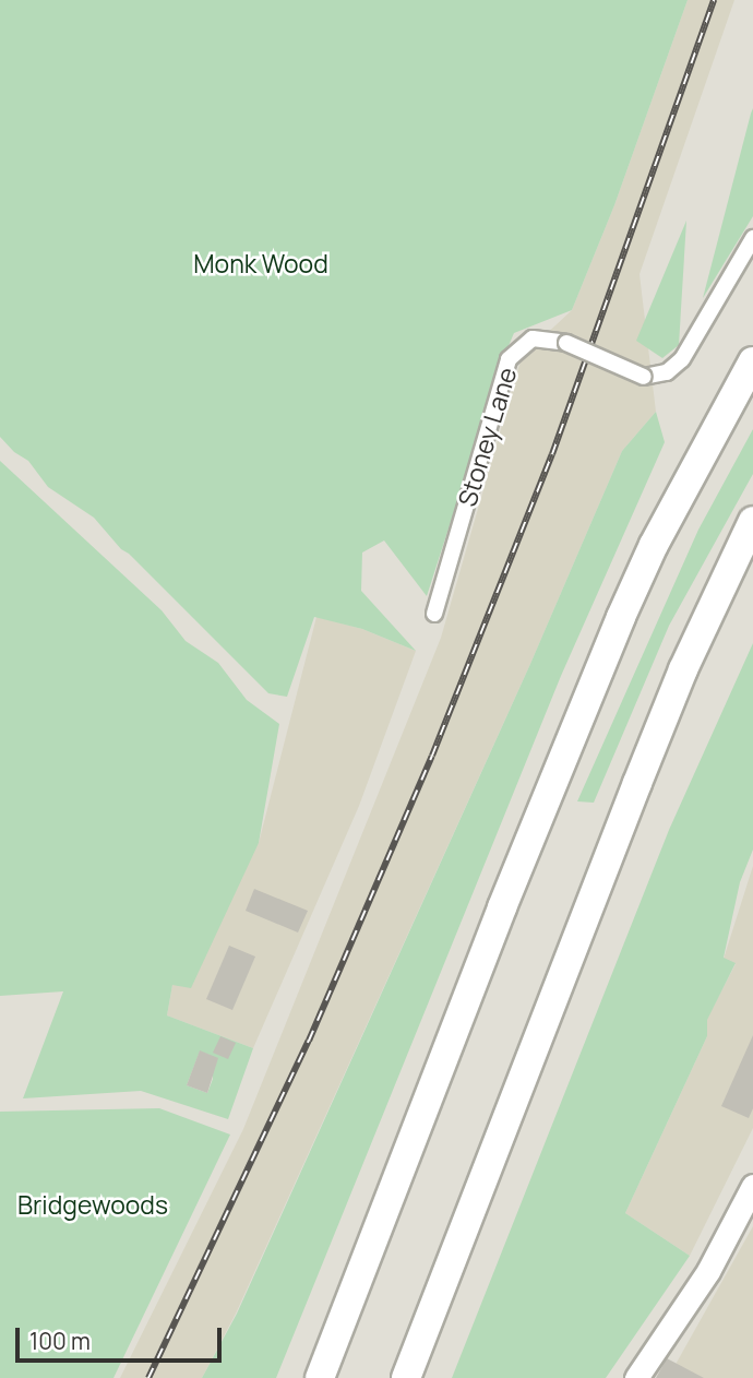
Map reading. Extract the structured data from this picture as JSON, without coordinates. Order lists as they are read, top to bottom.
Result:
{
  "streets": {
    "street": ["Stoney Lane"]
  },
  "parks": ["Monk Wood", "Bridgewoods"],
  "scale_bar": "100 m"
}
